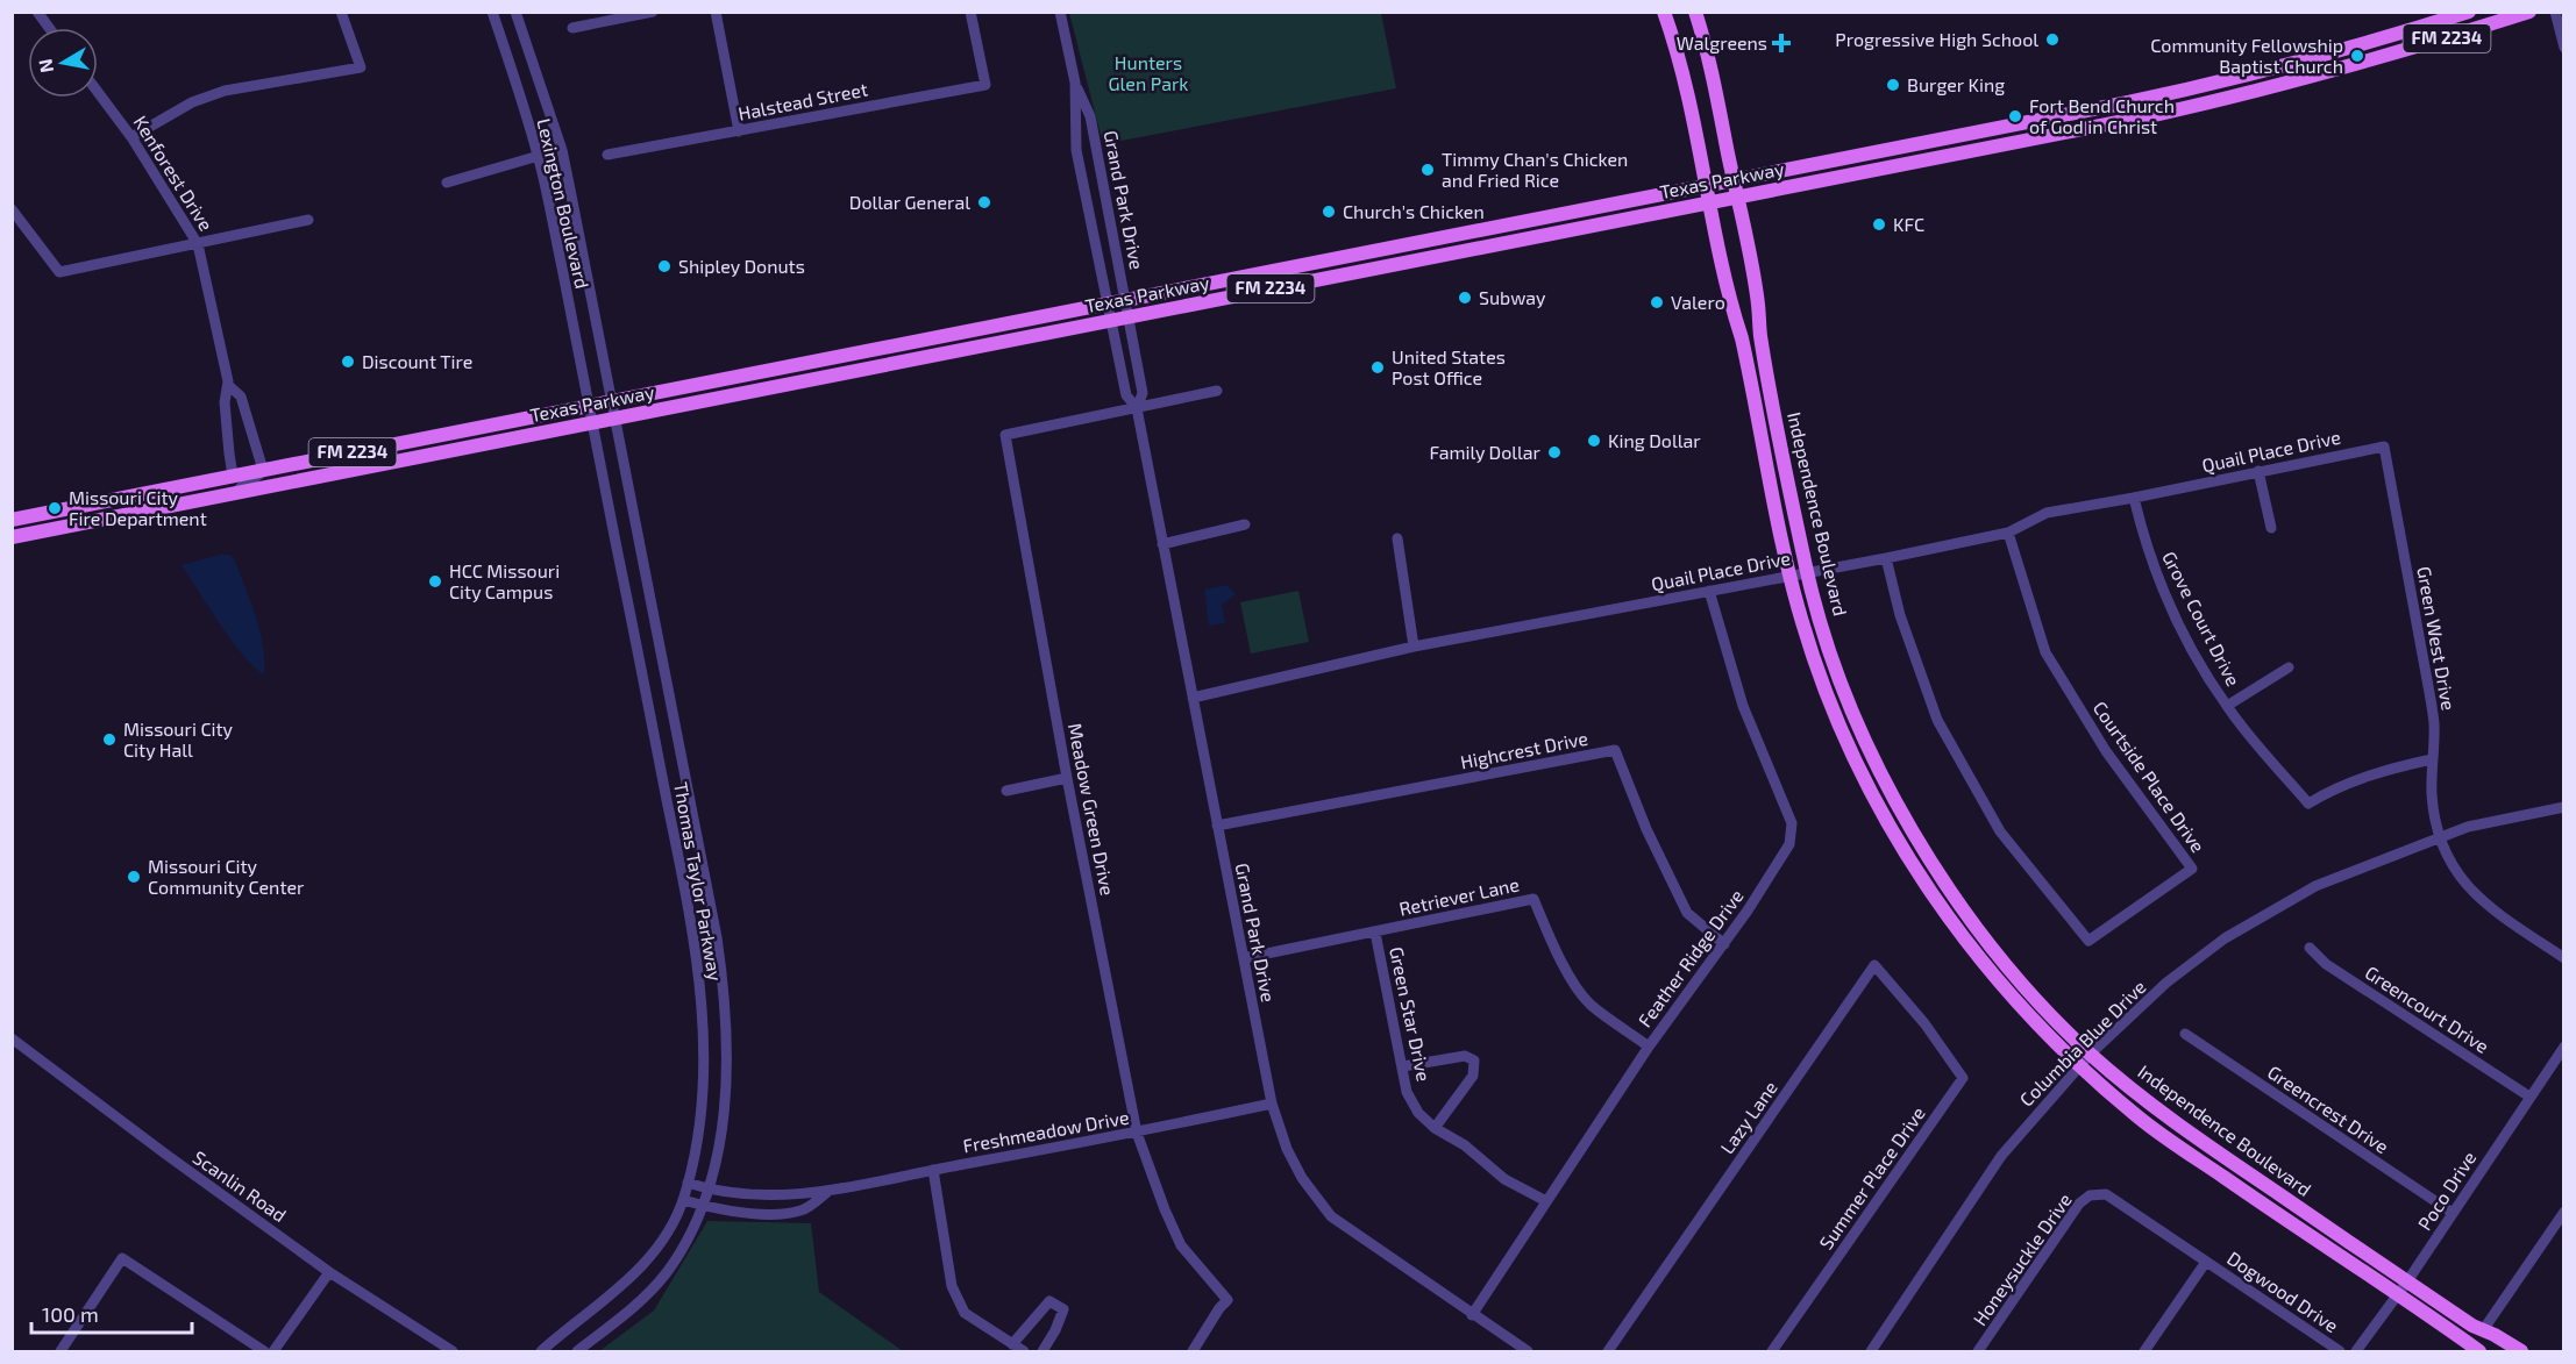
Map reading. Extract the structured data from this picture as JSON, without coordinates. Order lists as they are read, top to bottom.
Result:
{
  "streets": {
    "main road": ["FM 2234", "Texas Parkway", "Independence Boulevard"],
    "street": [
      "Halstead Street",
      "Kenforest Drive",
      "Grand Park Drive",
      "Lexington Boulevard",
      "Quail Place Drive",
      "Grove Court Drive",
      "Green West Drive",
      "Highcrest Drive",
      "Courtside Place Drive",
      "Meadow Green Drive",
      "Thomas Taylor Parkway",
      "Retriever Lane",
      "Feather Ridge Drive",
      "Greencourt Drive",
      "Green Star Drive",
      "Columbia Blue Drive",
      "Greencrest Drive",
      "Lazy Lane",
      "Freshmeadow Drive",
      "Summer Place Drive",
      "Scanlin Road",
      "Poco Drive",
      "Honeysuckle Drive",
      "Dogwood Drive"
    ]
  },
  "crossings": [
    ["Kenforest Drive", "Texas Parkway"],
    ["Texas Parkway", "Grand Park Drive"],
    ["Texas Parkway", "Lexington Boulevard"],
    ["Texas Parkway", "Independence Boulevard"],
    ["Texas Parkway", "Thomas Taylor Parkway"],
    ["Grand Park Drive", "Quail Place Drive"],
    ["Grand Park Drive", "Highcrest Drive"],
    ["Grand Park Drive", "Meadow Green Drive"],
    ["Grand Park Drive", "Retriever Lane"],
    ["Grand Park Drive", "Feather Ridge Drive"],
    ["Grand Park Drive", "Freshmeadow Drive"],
    ["Lexington Boulevard", "Thomas Taylor Parkway"],
    ["Quail Place Drive", "Independence Boulevard"],
    ["Quail Place Drive", "Grove Court Drive"],
    ["Quail Place Drive", "Green West Drive"],
    ["Quail Place Drive", "Courtside Place Drive"],
    ["Quail Place Drive", "Feather Ridge Drive"],
    ["Independence Boulevard", "Columbia Blue Drive"],
    ["Independence Boulevard", "Poco Drive"],
    ["Grove Court Drive", "Green West Drive"],
    ["Green West Drive", "Columbia Blue Drive"],
    ["Highcrest Drive", "Feather Ridge Drive"],
    ["Meadow Green Drive", "Freshmeadow Drive"],
    ["Thomas Taylor Parkway", "Freshmeadow Drive"],
    ["Retriever Lane", "Feather Ridge Drive"],
    ["Retriever Lane", "Green Star Drive"],
    ["Feather Ridge Drive", "Green Star Drive"],
    ["Greencourt Drive", "Poco Drive"],
    ["Greencrest Drive", "Poco Drive"],
    ["Lazy Lane", "Summer Place Drive"],
    ["Honeysuckle Drive", "Dogwood Drive"]
  ],
  "parks": ["Hunters Glen Park"],
  "places": {
    "other": [
      "Progressive High School",
      "Community Fellowship Baptist Church",
      "Burger King",
      "Fort Bend Church of God in Christ",
      "Timmy Chan's Chicken and Fried Rice",
      "Dollar General",
      "Church's Chicken",
      "KFC",
      "Shipley Donuts",
      "Subway",
      "Valero",
      "Discount Tire",
      "United States Post Office",
      "King Dollar",
      "Family Dollar",
      "Missouri City Fire Department",
      "HCC Missouri City Campus",
      "Missouri City City Hall",
      "Missouri City Community Center"
    ],
    "health": ["Walgreens"]
  },
  "scale_bar": "100 m",
  "north": "left"
}
